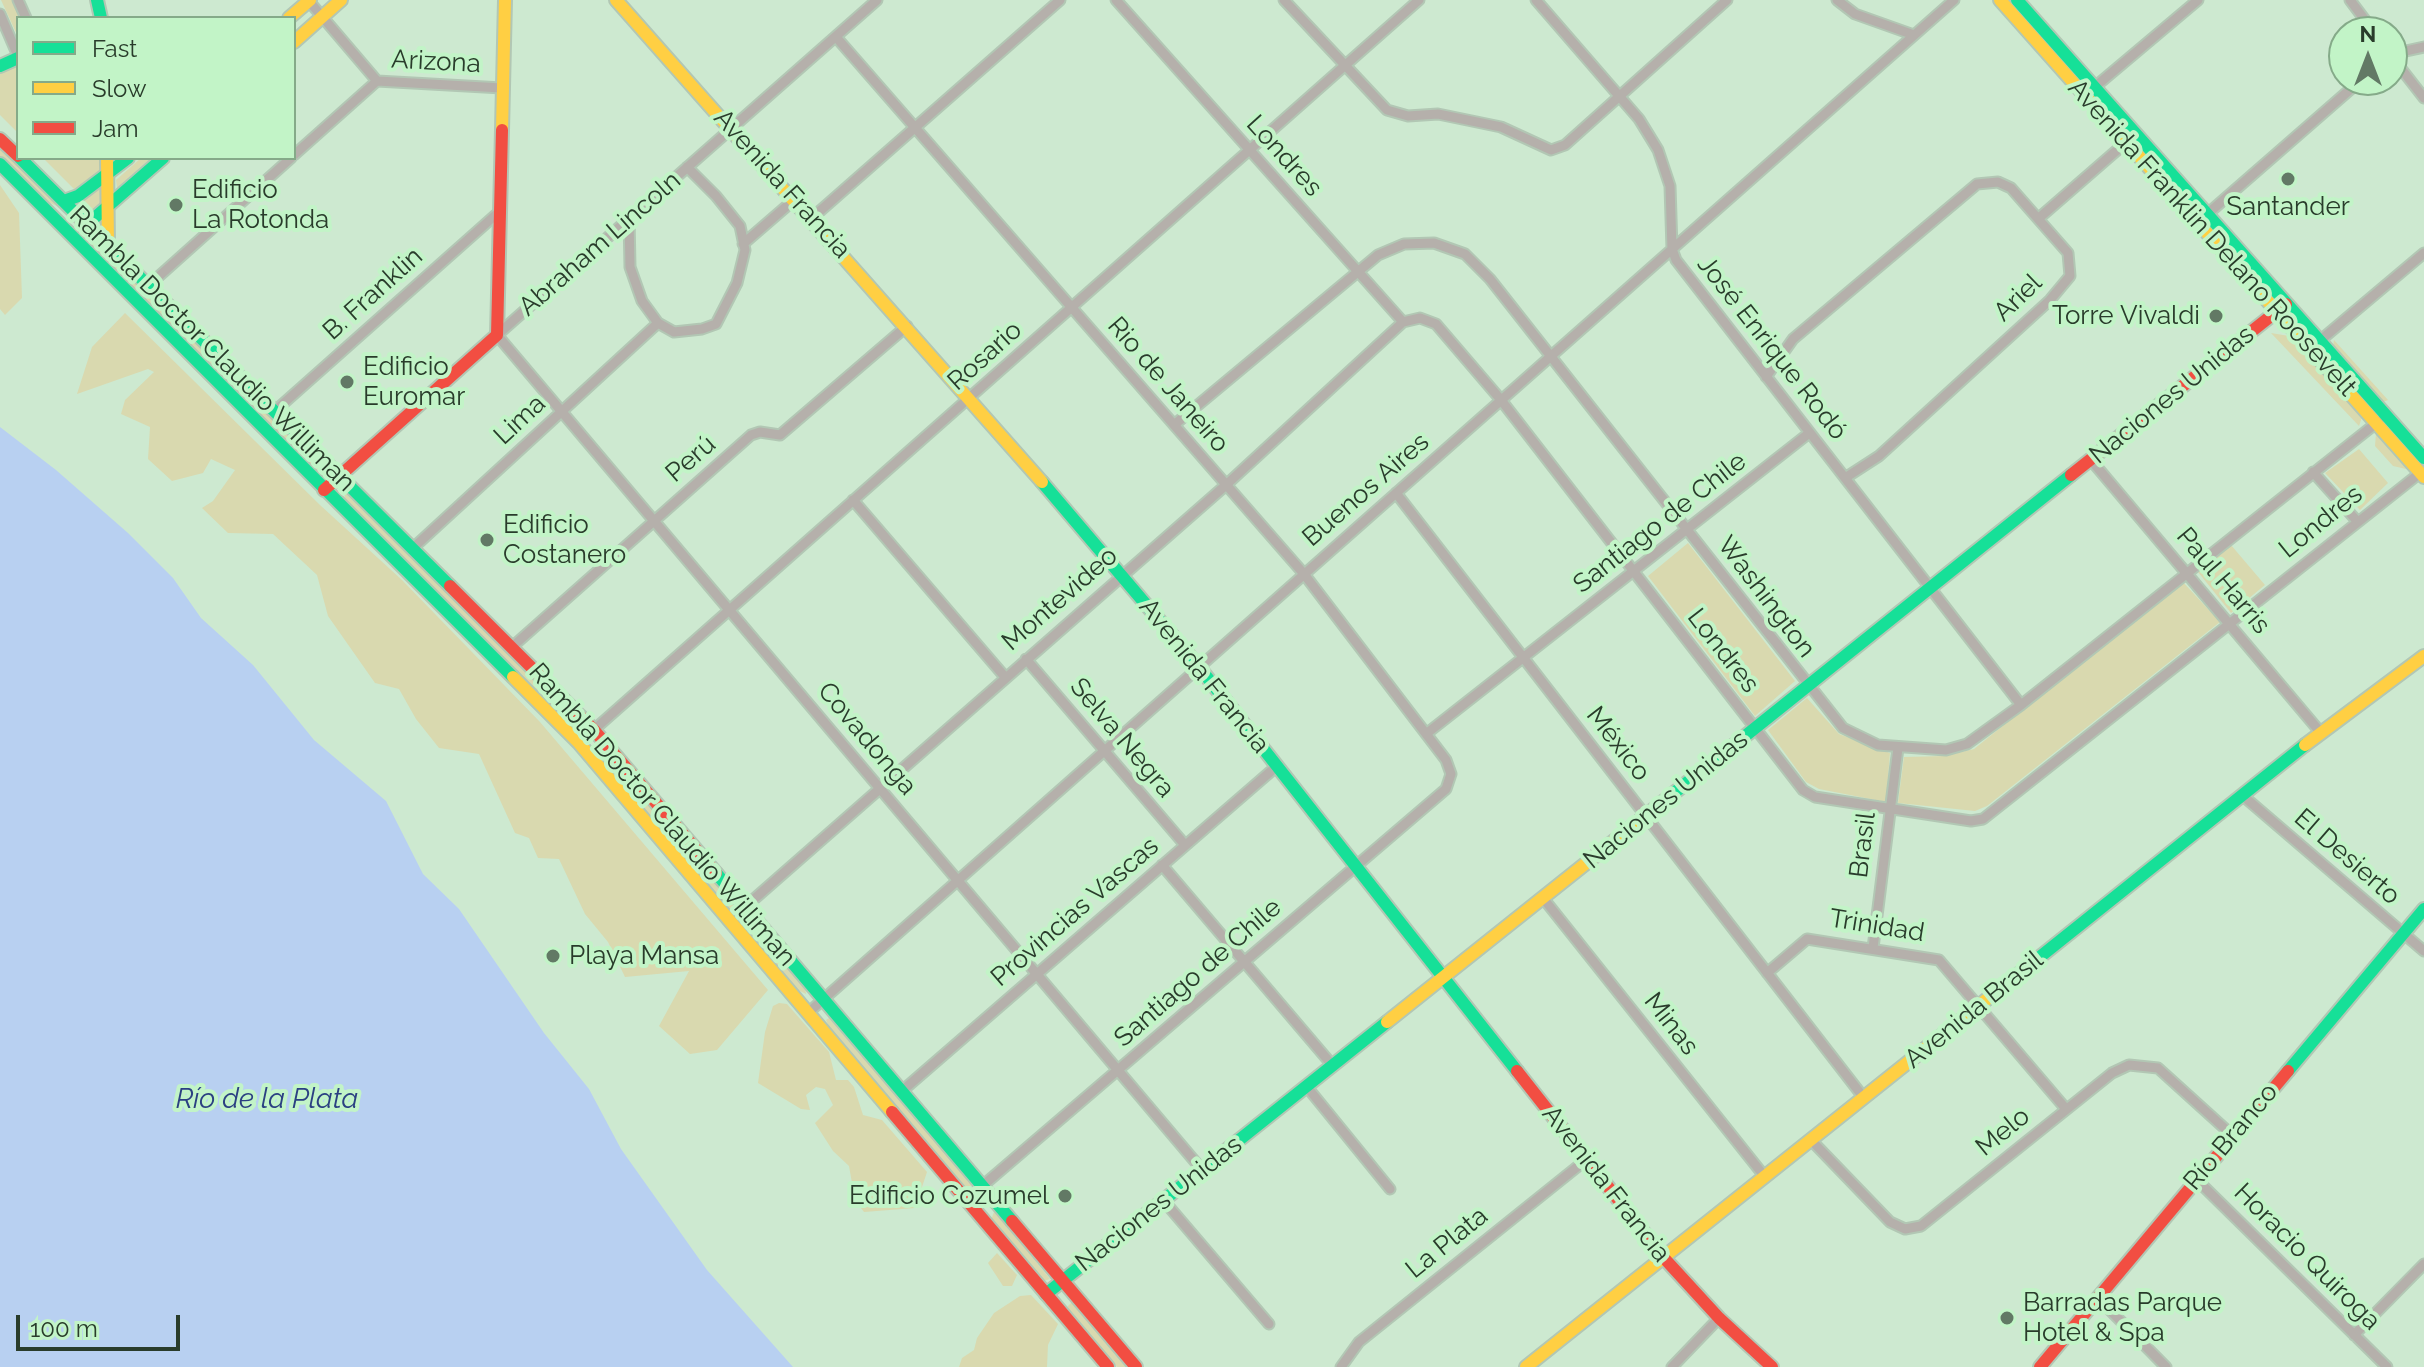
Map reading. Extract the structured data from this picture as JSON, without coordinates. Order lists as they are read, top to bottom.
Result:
{
  "streets": {
    "street": [
      "Arizona",
      "Londres",
      "Avenida Francia",
      "Avenida Franklin Delano Roosevelt",
      "Abraham Lincoln",
      "B. Franklin",
      "Ariel",
      "José Enrique Rodó",
      "Rambla Doctor Claudio Williman",
      "Rosario",
      "Rio de Janeiro",
      "Naciones Unidas",
      "Lima",
      "Perú",
      "Buenos Aires",
      "Santiago de Chile",
      "Paul Harris",
      "Washington",
      "Montevideo",
      "Selva Negra",
      "Covadonga",
      "México",
      "Brasil",
      "El Desierto",
      "Provincias Vascas",
      "Trinidad",
      "Avenida Brasil",
      "Minas",
      "Melo",
      "Río Branco",
      "La Plata",
      "Horacio Quiroga"
    ]
  },
  "crossings": [
    ["Londres", "Avenida Franklin Delano Roosevelt"],
    ["Londres", "Rosario"],
    ["Londres", "Naciones Unidas"],
    ["Londres", "Buenos Aires"],
    ["Londres", "Santiago de Chile"],
    ["Londres", "Paul Harris"],
    ["Londres", "Washington"],
    ["Londres", "Montevideo"],
    ["Londres", "Brasil"],
    ["Avenida Francia", "Abraham Lincoln"],
    ["Avenida Francia", "Rosario"],
    ["Avenida Francia", "Naciones Unidas"],
    ["Avenida Francia", "Perú"],
    ["Avenida Francia", "Buenos Aires"],
    ["Avenida Francia", "Santiago de Chile"],
    ["Avenida Francia", "Montevideo"],
    ["Avenida Francia", "Provincias Vascas"],
    ["Avenida Francia", "Avenida Brasil"],
    ["Avenida Francia", "La Plata"],
    ["Avenida Franklin Delano Roosevelt", "Naciones Unidas"],
    ["Avenida Franklin Delano Roosevelt", "Washington"],
    ["Abraham Lincoln", "Rambla Doctor Claudio Williman"],
    ["Abraham Lincoln", "Rio de Janeiro"],
    ["Abraham Lincoln", "Lima"],
    ["Abraham Lincoln", "Covadonga"],
    ["B. Franklin", "Rambla Doctor Claudio Williman"],
    ["Ariel", "José Enrique Rodó"],
    ["José Enrique Rodó", "Naciones Unidas"],
    ["José Enrique Rodó", "Buenos Aires"],
    ["José Enrique Rodó", "Santiago de Chile"],
    ["José Enrique Rodó", "Washington"],
    ["Rambla Doctor Claudio Williman", "Rosario"],
    ["Rambla Doctor Claudio Williman", "Naciones Unidas"],
    ["Rambla Doctor Claudio Williman", "Lima"],
    ["Rambla Doctor Claudio Williman", "Perú"],
    ["Rambla Doctor Claudio Williman", "Buenos Aires"],
    ["Rambla Doctor Claudio Williman", "Santiago de Chile"],
    ["Rambla Doctor Claudio Williman", "Montevideo"],
    ["Rambla Doctor Claudio Williman", "Provincias Vascas"],
    ["Rosario", "Rio de Janeiro"],
    ["Rosario", "Covadonga"],
    ["Rio de Janeiro", "Buenos Aires"],
    ["Rio de Janeiro", "Santiago de Chile"],
    ["Rio de Janeiro", "Washington"],
    ["Rio de Janeiro", "Montevideo"],
    ["Naciones Unidas", "Paul Harris"],
    ["Naciones Unidas", "Washington"],
    ["Naciones Unidas", "Covadonga"],
    ["Naciones Unidas", "México"],
    ["Naciones Unidas", "Minas"],
    ["Lima", "Covadonga"],
    ["Perú", "Covadonga"],
    ["Buenos Aires", "Washington"],
    ["Buenos Aires", "Selva Negra"],
    ["Buenos Aires", "Covadonga"],
    ["Buenos Aires", "México"],
    ["Santiago de Chile", "Washington"],
    ["Santiago de Chile", "Covadonga"],
    ["Santiago de Chile", "México"],
    ["Paul Harris", "Washington"],
    ["Paul Harris", "Avenida Brasil"],
    ["Washington", "Brasil"],
    ["Montevideo", "Selva Negra"],
    ["Montevideo", "Covadonga"],
    ["Selva Negra", "Provincias Vascas"],
    ["Covadonga", "Provincias Vascas"],
    ["México", "Trinidad"],
    ["México", "Avenida Brasil"],
    ["Brasil", "Trinidad"],
    ["El Desierto", "Avenida Brasil"],
    ["El Desierto", "Río Branco"],
    ["Trinidad", "Avenida Brasil"],
    ["Trinidad", "Melo"],
    ["Avenida Brasil", "Minas"],
    ["Avenida Brasil", "Melo"],
    ["Melo", "Río Branco"],
    ["Río Branco", "Horacio Quiroga"]
  ],
  "water": ["Río de la Plata"],
  "places": [
    "Santander",
    "Edificio La Rotonda",
    "Torre Vivaldi",
    "Edificio Euromar",
    "Edificio Costanero",
    "Playa Mansa",
    "Edificio Cozumel",
    "Barradas Parque Hotel & Spa"
  ],
  "legend": ["Fast", "Slow", "Jam"],
  "scale_bar": "100 m",
  "north": "top"
}
